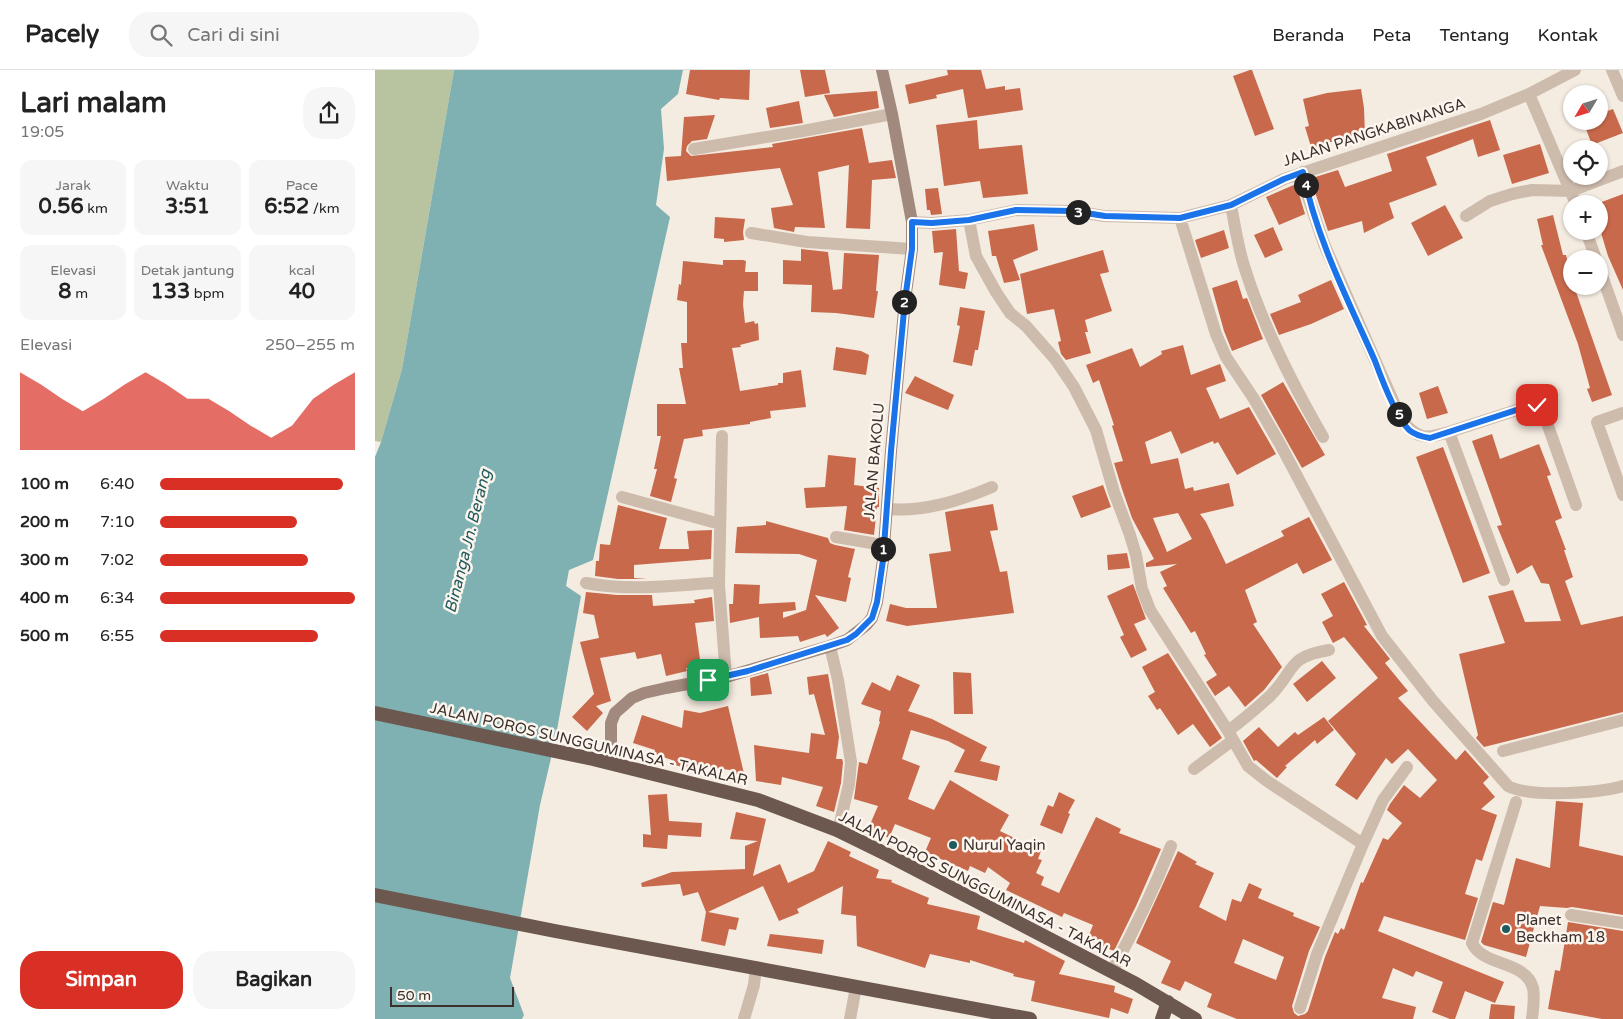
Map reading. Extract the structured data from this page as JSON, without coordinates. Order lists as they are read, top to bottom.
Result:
{
  "streets": {
    "highway": ["JALAN POROS SUNGGUMINASA - TAKALAR"],
    "main road": ["JALAN BAKOLU"],
    "street": ["JALAN PANGKABINANGA"]
  },
  "crossings": [
    ["JALAN PANGKABINANGA", "JALAN BAKOLU"],
    ["JALAN BAKOLU", "JALAN POROS SUNGGUMINASA - TAKALAR"]
  ],
  "water": ["Binanga Jn. Berang"],
  "places": ["Nurul Yaqin", "Planet Beckham 18"],
  "scale_bar": "50 m",
  "north": "bottom left",
  "page": {
    "header": "Pacely",
    "search": "Cari di sini",
    "nav": [
      "Beranda",
      "Peta",
      "Tentang",
      "Kontak"
    ],
    "heading": ["Lari malam", "19:05"],
    "map_buttons": ["+", "−"],
    "stats": [
      ["Jarak", "0.56 km"],
      ["Waktu", "3:51"],
      ["Pace", "6:52 /km"],
      ["Elevasi", "8 m"],
      ["Detak jantung", "133 bpm"],
      ["kcal", "40"]
    ],
    "pins": [
      "4",
      "3",
      "2",
      "5",
      "1"
    ],
    "chart": ["Elevasi", "250–255 m"],
    "list": [
      {
        "name": "100 m",
        "note": "6:40"
      },
      {
        "name": "200 m",
        "note": "7:10"
      },
      {
        "name": "300 m",
        "note": "7:02"
      },
      {
        "name": "400 m",
        "note": "6:34"
      },
      {
        "name": "500 m",
        "note": "6:55"
      }
    ],
    "buttons": ["Simpan", "Bagikan"],
    "scale": "50 m"
  }
}
